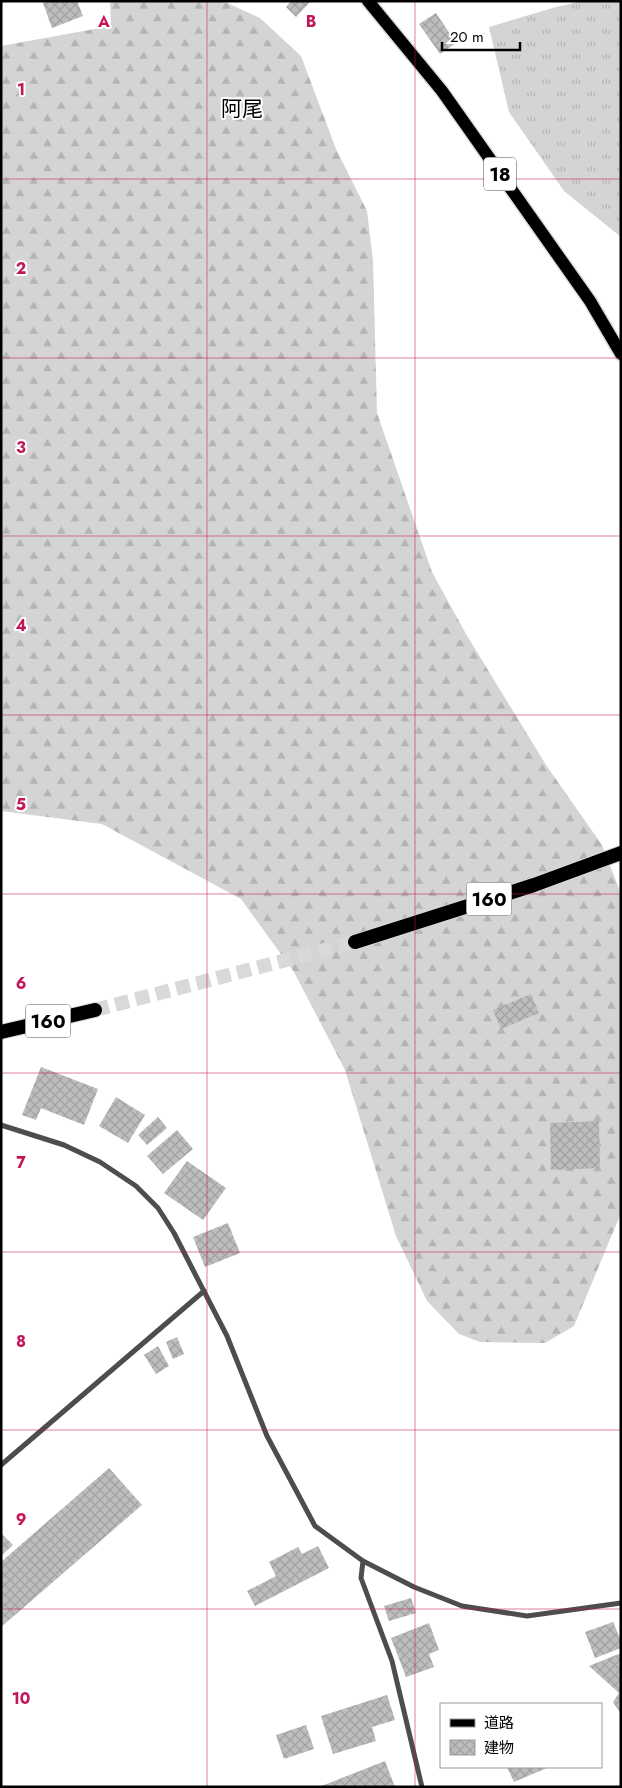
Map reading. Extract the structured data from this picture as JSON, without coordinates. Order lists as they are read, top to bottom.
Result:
{
  "streets": {
    "highway": ["160"],
    "main road": ["18"]
  },
  "districts": ["阿尾"],
  "legend": ["道路", "建物"],
  "scale_bar": "20 m",
  "grid": {
    "columns": ["A", "B"],
    "rows": [
      "1",
      "2",
      "3",
      "4",
      "5",
      "6",
      "7",
      "8",
      "9",
      "10"
    ]
  }
}
